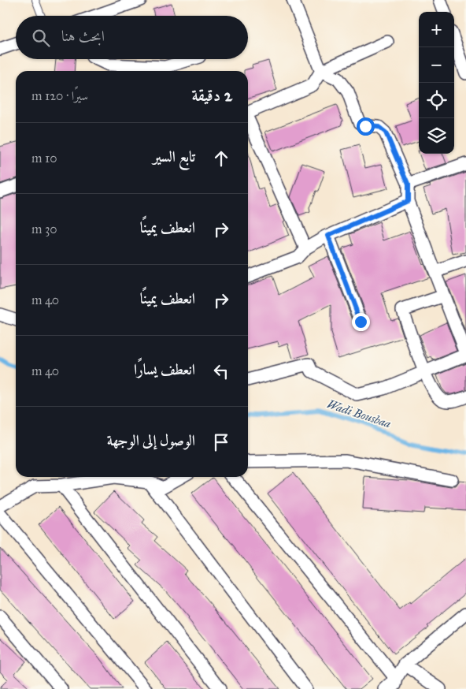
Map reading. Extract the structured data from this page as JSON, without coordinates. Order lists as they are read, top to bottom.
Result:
{
  "water": ["Wadi Bousbaa"],
  "page": {
    "map_buttons": ["+", "−"],
    "search": "ابحث هنا",
    "heading": ["2 دقيقة", "سيرًا · 120 m"],
    "list": [
      ["تابع السير", "10 m"],
      ["انعطف يمينًا", "30 m"],
      ["انعطف يمينًا", "40 m"],
      ["انعطف يسارًا", "40 m"],
      "الوصول إلى الوجهة"
    ]
  }
}
